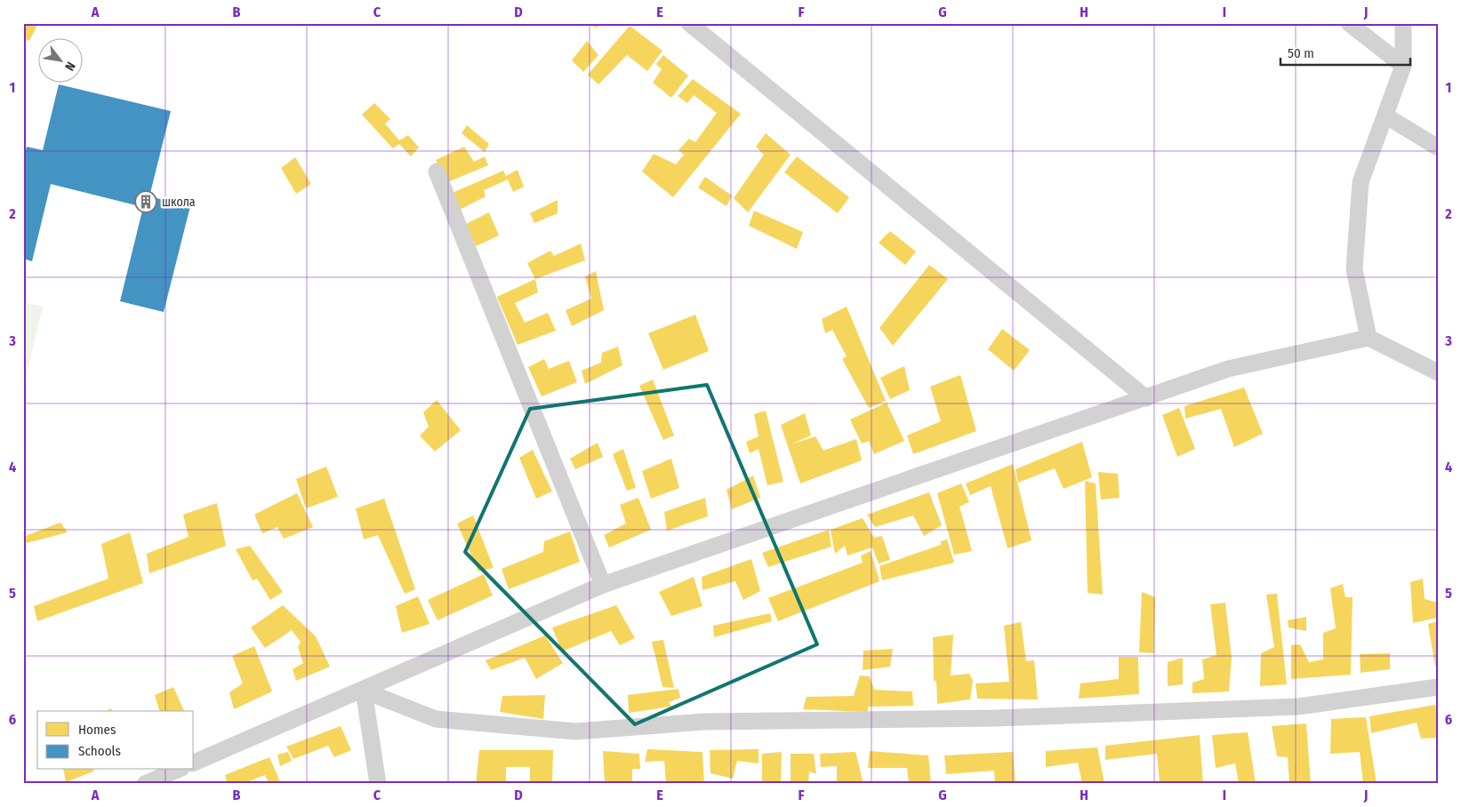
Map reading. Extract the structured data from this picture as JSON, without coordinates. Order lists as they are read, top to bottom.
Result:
{
  "places": {
    "building": ["школа"]
  },
  "legend": ["Homes", "Schools"],
  "scale_bar": "50 m",
  "north": "bottom right",
  "grid": {
    "columns": [
      "A",
      "B",
      "C",
      "D",
      "E",
      "F",
      "G",
      "H",
      "I",
      "J"
    ],
    "rows": [
      "1",
      "2",
      "3",
      "4",
      "5",
      "6"
    ]
  }
}
